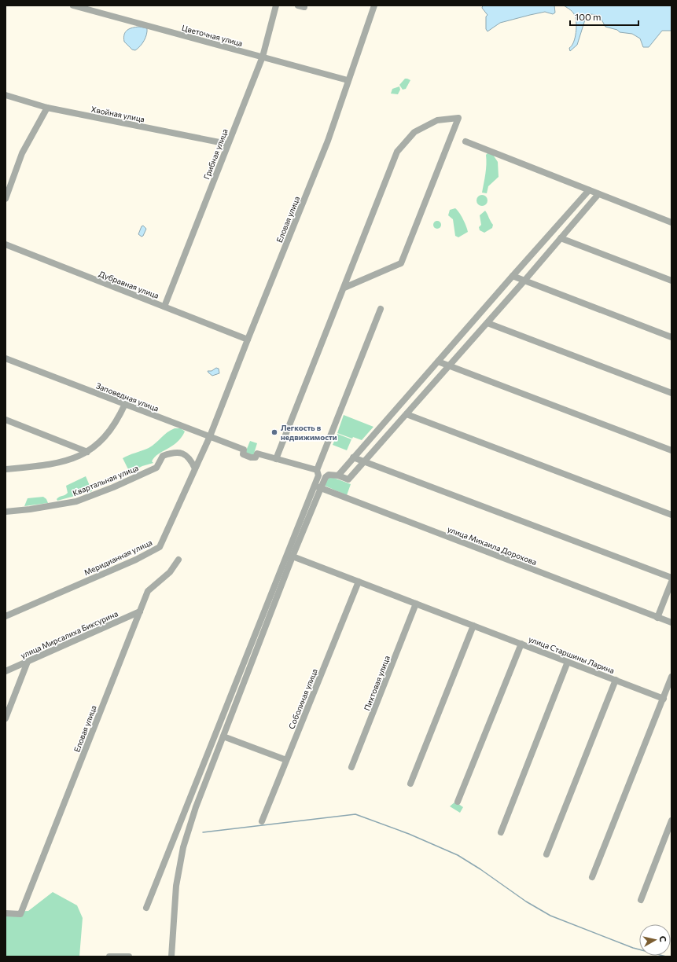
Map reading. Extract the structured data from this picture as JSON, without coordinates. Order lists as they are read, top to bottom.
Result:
{
  "streets": {
    "street": [
      "Цветочная улица",
      "Хвойная улица",
      "Грибная улица",
      "Еловая улица",
      "Дубравная улица",
      "Заповедная улица",
      "Квартальная улица",
      "улица Михаила Дорохова",
      "Меридианная улица",
      "улица Мирсалиха Биксурина",
      "улица Старшины Ларина",
      "Пихтовая улица",
      "Соболиная улица"
    ]
  },
  "crossings": [
    ["Цветочная улица", "Грибная улица"],
    ["Цветочная улица", "Еловая улица"],
    ["Хвойная улица", "Грибная улица"],
    ["Грибная улица", "Дубравная улица"],
    ["Еловая улица", "Дубравная улица"],
    ["Еловая улица", "Заповедная улица"],
    ["Еловая улица", "Меридианная улица"],
    ["Еловая улица", "улица Мирсалиха Биксурина"],
    ["Заповедная улица", "Меридианная улица"],
    ["Квартальная улица", "Меридианная улица"],
    ["улица Старшины Ларина", "Пихтовая улица"],
    ["улица Старшины Ларина", "Соболиная улица"]
  ],
  "places": ["Легкость в недвижимости"],
  "scale_bar": "100 m",
  "north": "right"
}
